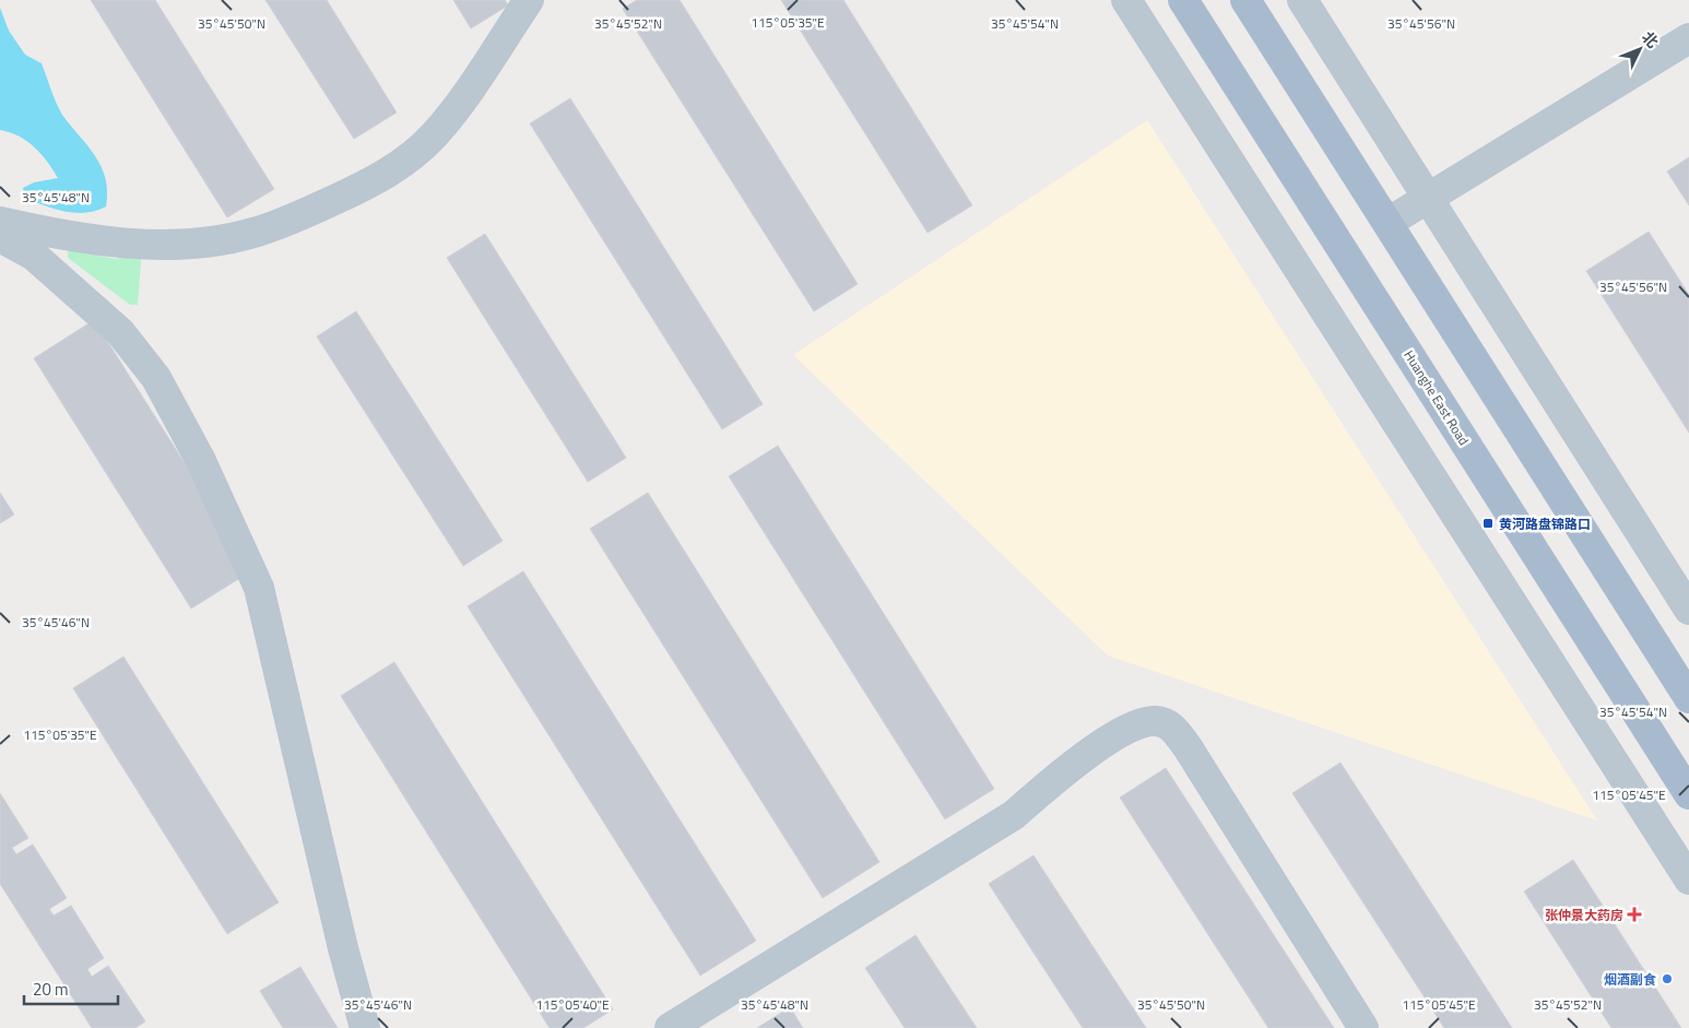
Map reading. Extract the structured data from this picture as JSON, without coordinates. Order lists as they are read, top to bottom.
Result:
{
  "streets": {
    "main road": ["Huanghe East Road"]
  },
  "places": {
    "transit": ["黄河路盘锦路口"],
    "health": ["张仲景大药房"],
    "other": ["烟酒副食"]
  },
  "scale_bar": "20 m",
  "north": "top right",
  "coordinates": [
    "115°05'35\"E",
    "35°45'50\"N",
    "35°45'52\"N",
    "35°45'54\"N",
    "35°45'56\"N",
    "35°45'48\"N",
    "35°45'46\"N",
    "115°05'45\"E",
    "115°05'40\"E"
  ]
}
